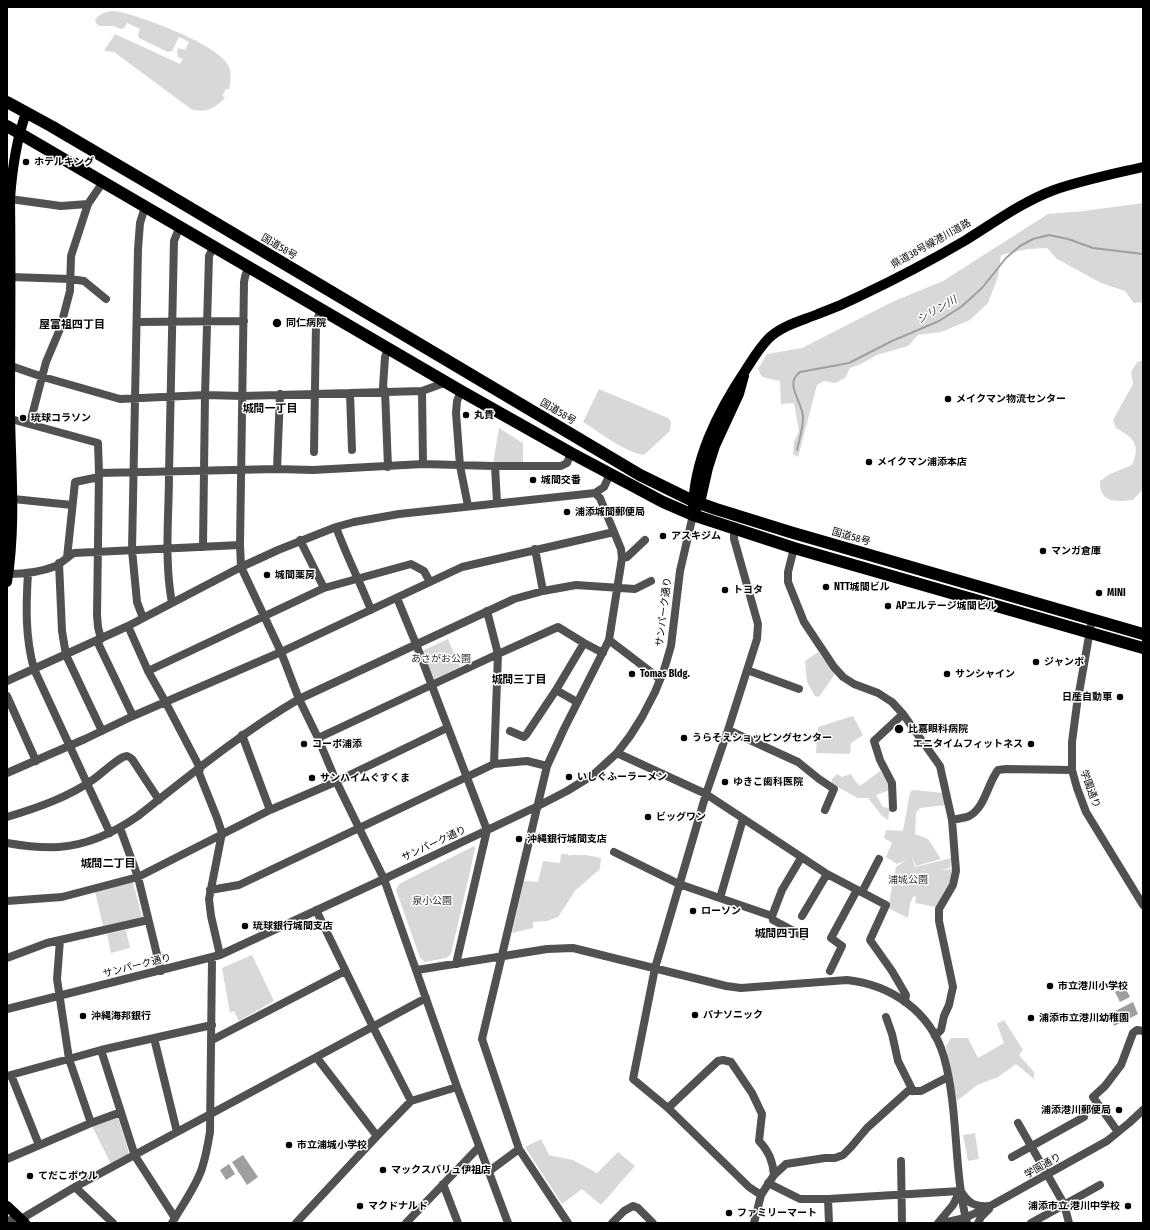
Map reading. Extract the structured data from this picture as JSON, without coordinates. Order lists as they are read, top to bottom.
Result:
{
  "streets": {
    "highway": ["国道58号"],
    "main road": ["県道38号線港川道路"],
    "street": ["サンパーク通り", "学園通り"]
  },
  "crossings": [
    ["県道38号線港川道路", "国道58号"],
    ["県道38号線港川道路", "サンパーク通り"],
    ["国道58号", "学園通り"]
  ],
  "districts": [
    "屋富祖四丁目",
    "城間一丁目",
    "城間三丁目",
    "城間二丁目",
    "城間四丁目"
  ],
  "water": ["シリン川"],
  "parks": ["あさがお公園", "浦城公園", "泉小公園"],
  "places": [
    "ホテルキング",
    "同仁病院",
    "メイクマン物流センター",
    "丸貴",
    "琉球コラソン",
    "メイクマン浦添本店",
    "城間交番",
    "浦添城間郵便局",
    "アスキジム",
    "マンガ倉庫",
    "城間薬房",
    "NTT城間ビル",
    "トヨタ",
    "MINI",
    "APエルテージ城間ビル",
    "ジャンボ",
    "Tomas Bldg.",
    "サンシャイン",
    "日産自動車",
    "比嘉眼科病院",
    "うらそえショッピングセンター",
    "コーポ浦添",
    "エニタイムフィットネス",
    "いしぐふーラーメン",
    "サンハイムぐすくま",
    "ゆきこ歯科医院",
    "ビッグワン",
    "沖縄銀行城間支店",
    "ローソン",
    "琉球銀行城間支店",
    "市立港川小学校",
    "パナソニック",
    "沖縄海邦銀行",
    "浦添市立港川幼稚園",
    "浦添港川郵便局",
    "市立浦城小学校",
    "マックスバリュ伊祖店",
    "てだこボウル",
    "マクドナルド",
    "浦添市立 港川中学校",
    "ファミリーマート"
  ]
}
